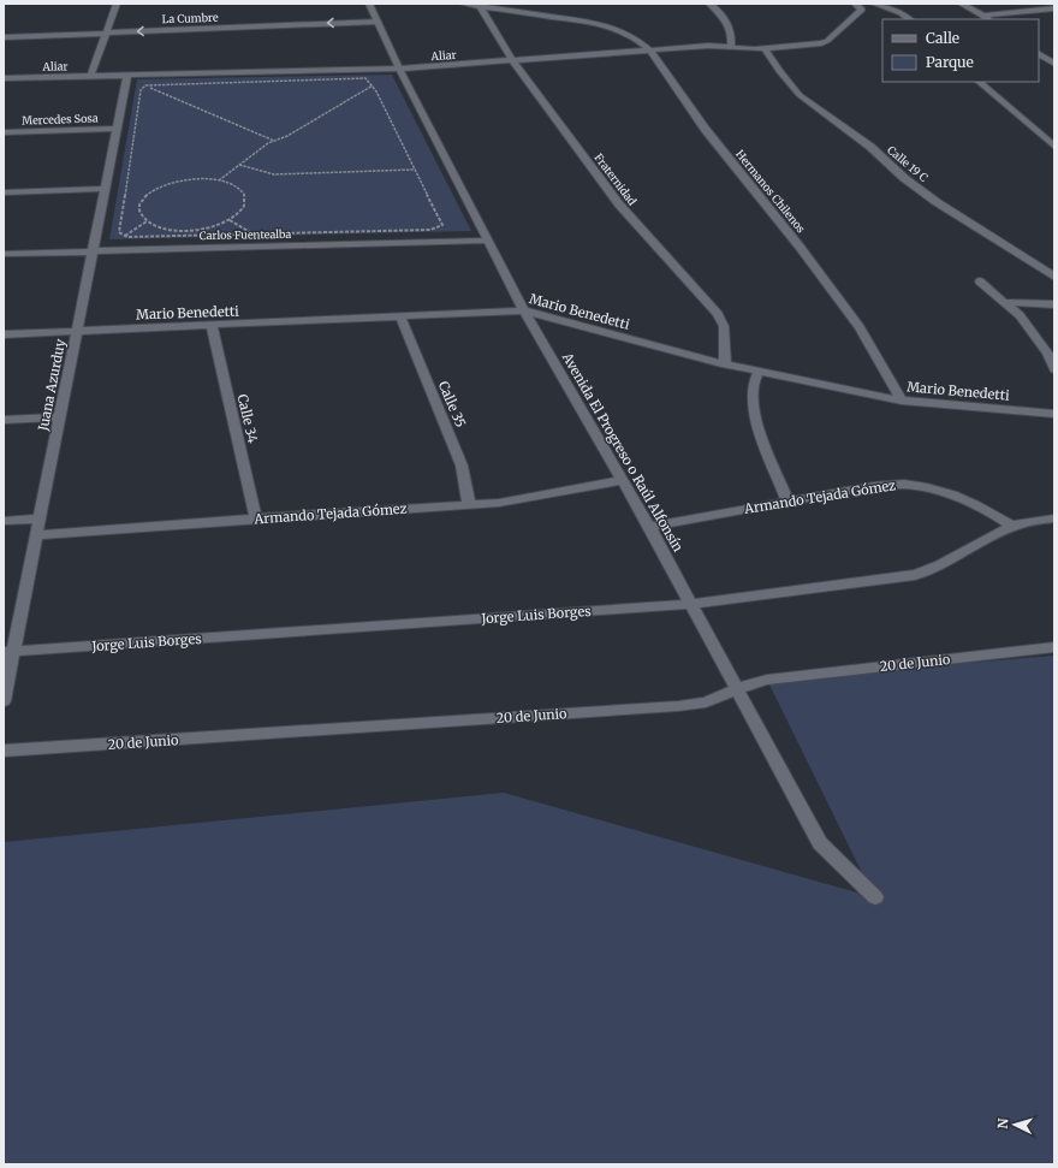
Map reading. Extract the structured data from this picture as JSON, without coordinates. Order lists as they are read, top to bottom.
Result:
{
  "streets": {
    "street": [
      "La Cumbre",
      "Aliar",
      "Mercedes Sosa",
      "Calle 19 C",
      "Fraternidad",
      "Hermanos Chilenos",
      "Carlos Fuentealba",
      "Mario Benedetti",
      "Juana Azurduy",
      "Calle 35",
      "Calle 34",
      "Avenida El Progreso o Raúl Alfonsín",
      "Armando Tejada Gómez",
      "Jorge Luis Borges",
      "20 de Junio"
    ]
  },
  "crossings": [
    ["La Cumbre", "Avenida El Progreso o Raúl Alfonsín"],
    ["Aliar", "Calle 19 C"],
    ["Aliar", "Fraternidad"],
    ["Aliar", "Hermanos Chilenos"],
    ["Aliar", "Juana Azurduy"],
    ["Aliar", "Avenida El Progreso o Raúl Alfonsín"],
    ["Mercedes Sosa", "Juana Azurduy"],
    ["Fraternidad", "Hermanos Chilenos"],
    ["Fraternidad", "Mario Benedetti"],
    ["Hermanos Chilenos", "Mario Benedetti"],
    ["Carlos Fuentealba", "Juana Azurduy"],
    ["Carlos Fuentealba", "Avenida El Progreso o Raúl Alfonsín"],
    ["Mario Benedetti", "Juana Azurduy"],
    ["Mario Benedetti", "Calle 35"],
    ["Mario Benedetti", "Calle 34"],
    ["Mario Benedetti", "Avenida El Progreso o Raúl Alfonsín"],
    ["Juana Azurduy", "Armando Tejada Gómez"],
    ["Juana Azurduy", "Jorge Luis Borges"],
    ["Calle 35", "Armando Tejada Gómez"],
    ["Calle 34", "Armando Tejada Gómez"],
    ["Avenida El Progreso o Raúl Alfonsín", "Armando Tejada Gómez"],
    ["Avenida El Progreso o Raúl Alfonsín", "Jorge Luis Borges"],
    ["Avenida El Progreso o Raúl Alfonsín", "20 de Junio"],
    ["Armando Tejada Gómez", "Jorge Luis Borges"]
  ],
  "one_way": ["La Cumbre"],
  "legend": ["Calle", "Parque"],
  "north": "left"
}
